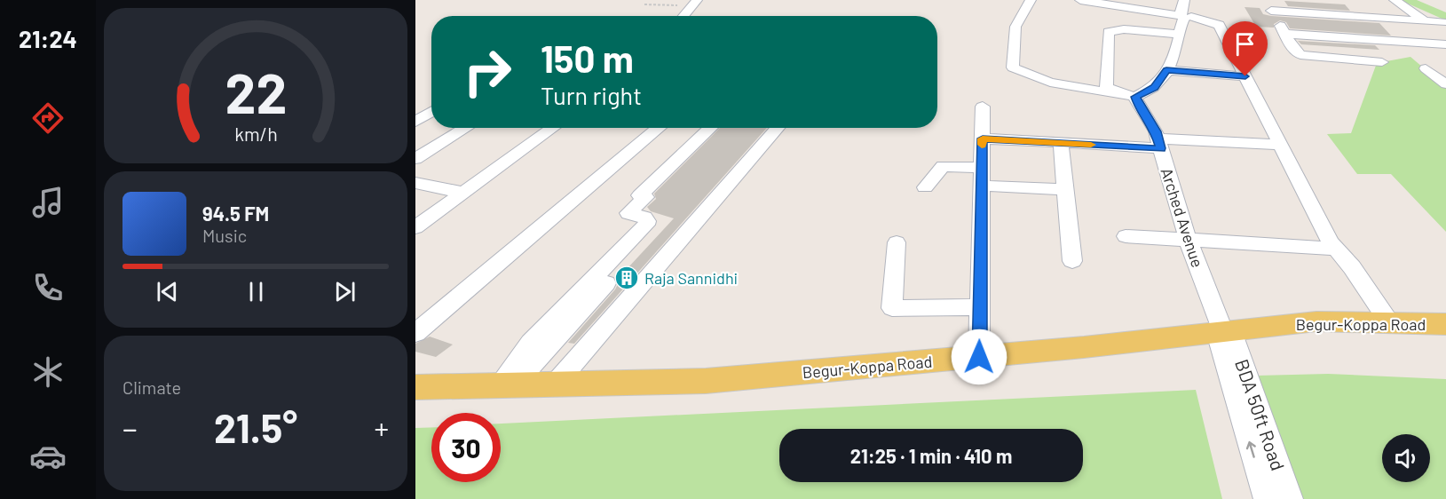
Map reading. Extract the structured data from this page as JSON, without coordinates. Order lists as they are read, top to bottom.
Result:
{
  "streets": {
    "main road": ["Begur-Koppa Road"],
    "street": ["Arched Avenue", "BDA 50ft Road"]
  },
  "crossings": [
    ["Arched Avenue", "Begur-Koppa Road"],
    ["Arched Avenue", "BDA 50ft Road"],
    ["Begur-Koppa Road", "BDA 50ft Road"]
  ],
  "places": {
    "building": ["Raja Sannidhi"]
  },
  "page": {
    "tabs": "21:24",
    "turn": ["150 m", "Turn right"],
    "song": ["94.5 FM", "Music"],
    "tile": "Climate",
    "heat": ["−", "21.5°", "+"],
    "limit": "30",
    "trip": "21:25 · 1 min · 410 m",
    "gauge": ["22", "km/h"]
  }
}
